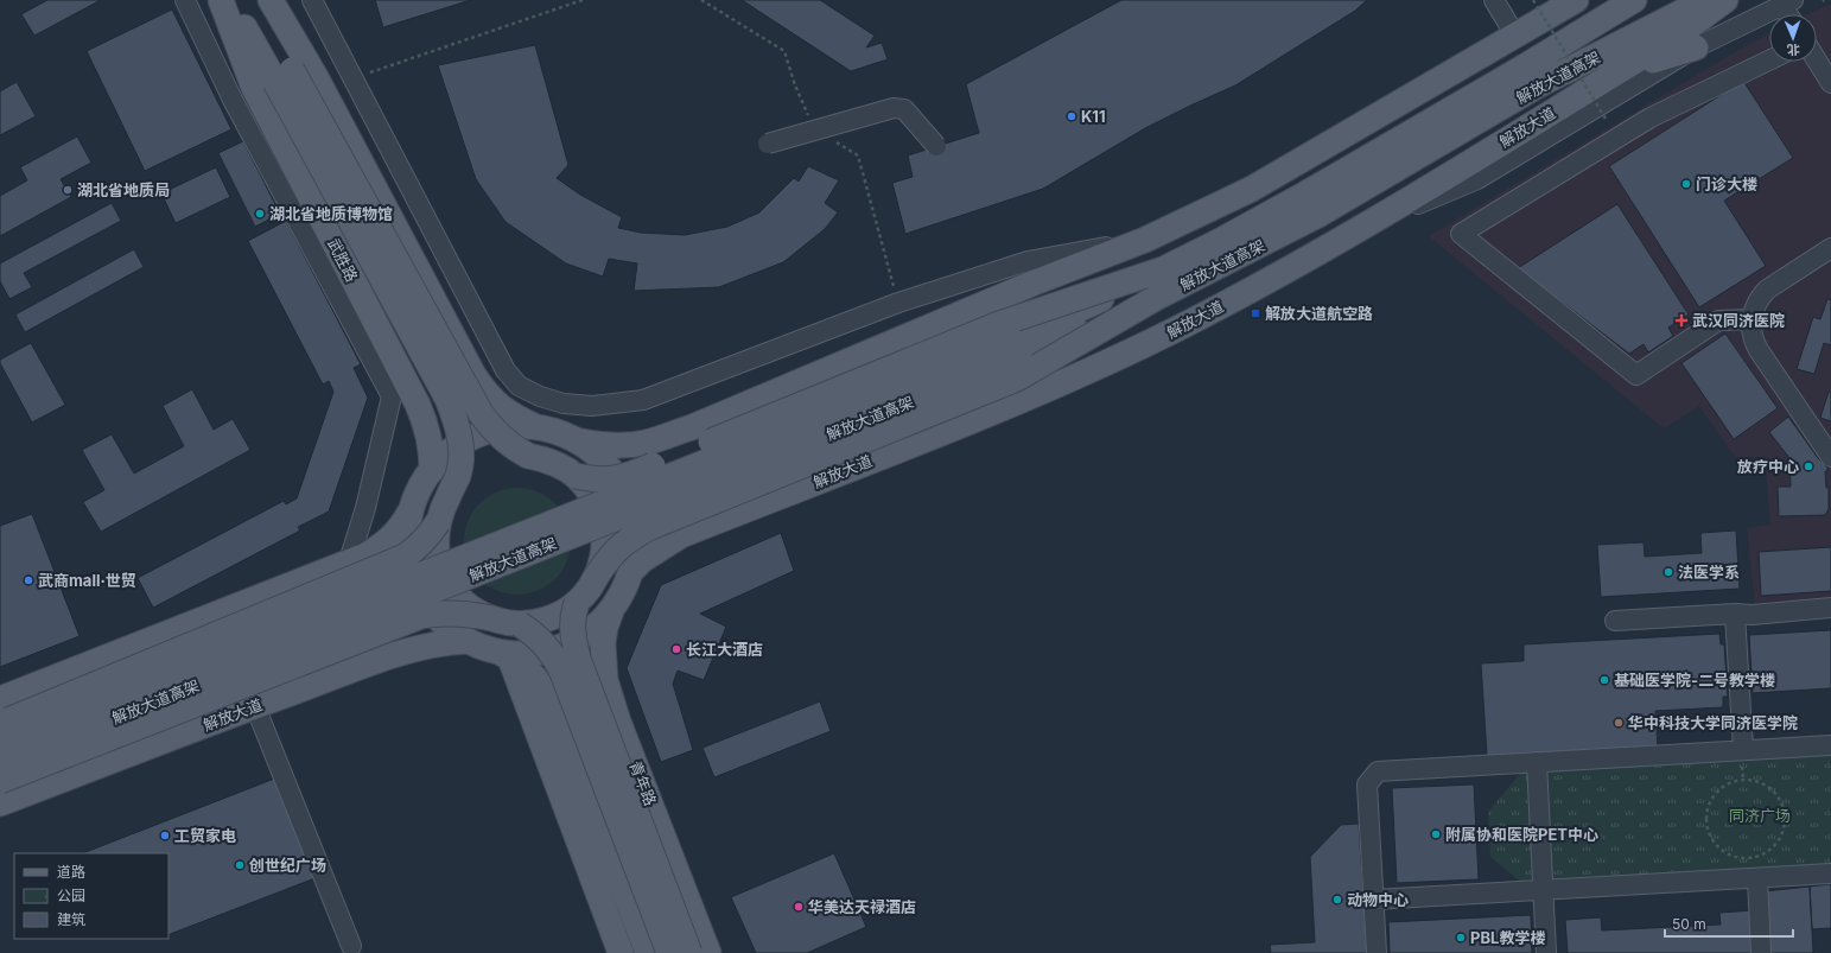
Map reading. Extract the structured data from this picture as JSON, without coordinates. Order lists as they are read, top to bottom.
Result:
{
  "streets": {
    "main road": [
      "解放大道高架",
      "解放大道",
      "武胜路",
      "青年路"
    ]
  },
  "parks": ["同济广场"],
  "places": {
    "other": [
      "K11",
      "门诊大楼",
      "湖北省地质局",
      "湖北省地质博物馆",
      "放疗中心",
      "法医学系",
      "武商mall·世贸",
      "长江大酒店",
      "基础医学院-二号教学楼",
      "华中科技大学同济医学院",
      "附属协和医院PET中心",
      "工贸家电",
      "创世纪广场",
      "动物中心",
      "华美达天禄酒店",
      "PBL教学楼"
    ],
    "transit": ["解放大道航空路"],
    "health": ["武汉同济医院"]
  },
  "legend": ["道路", "公园", "建筑"],
  "scale_bar": "50 m",
  "north": "bottom"
}
